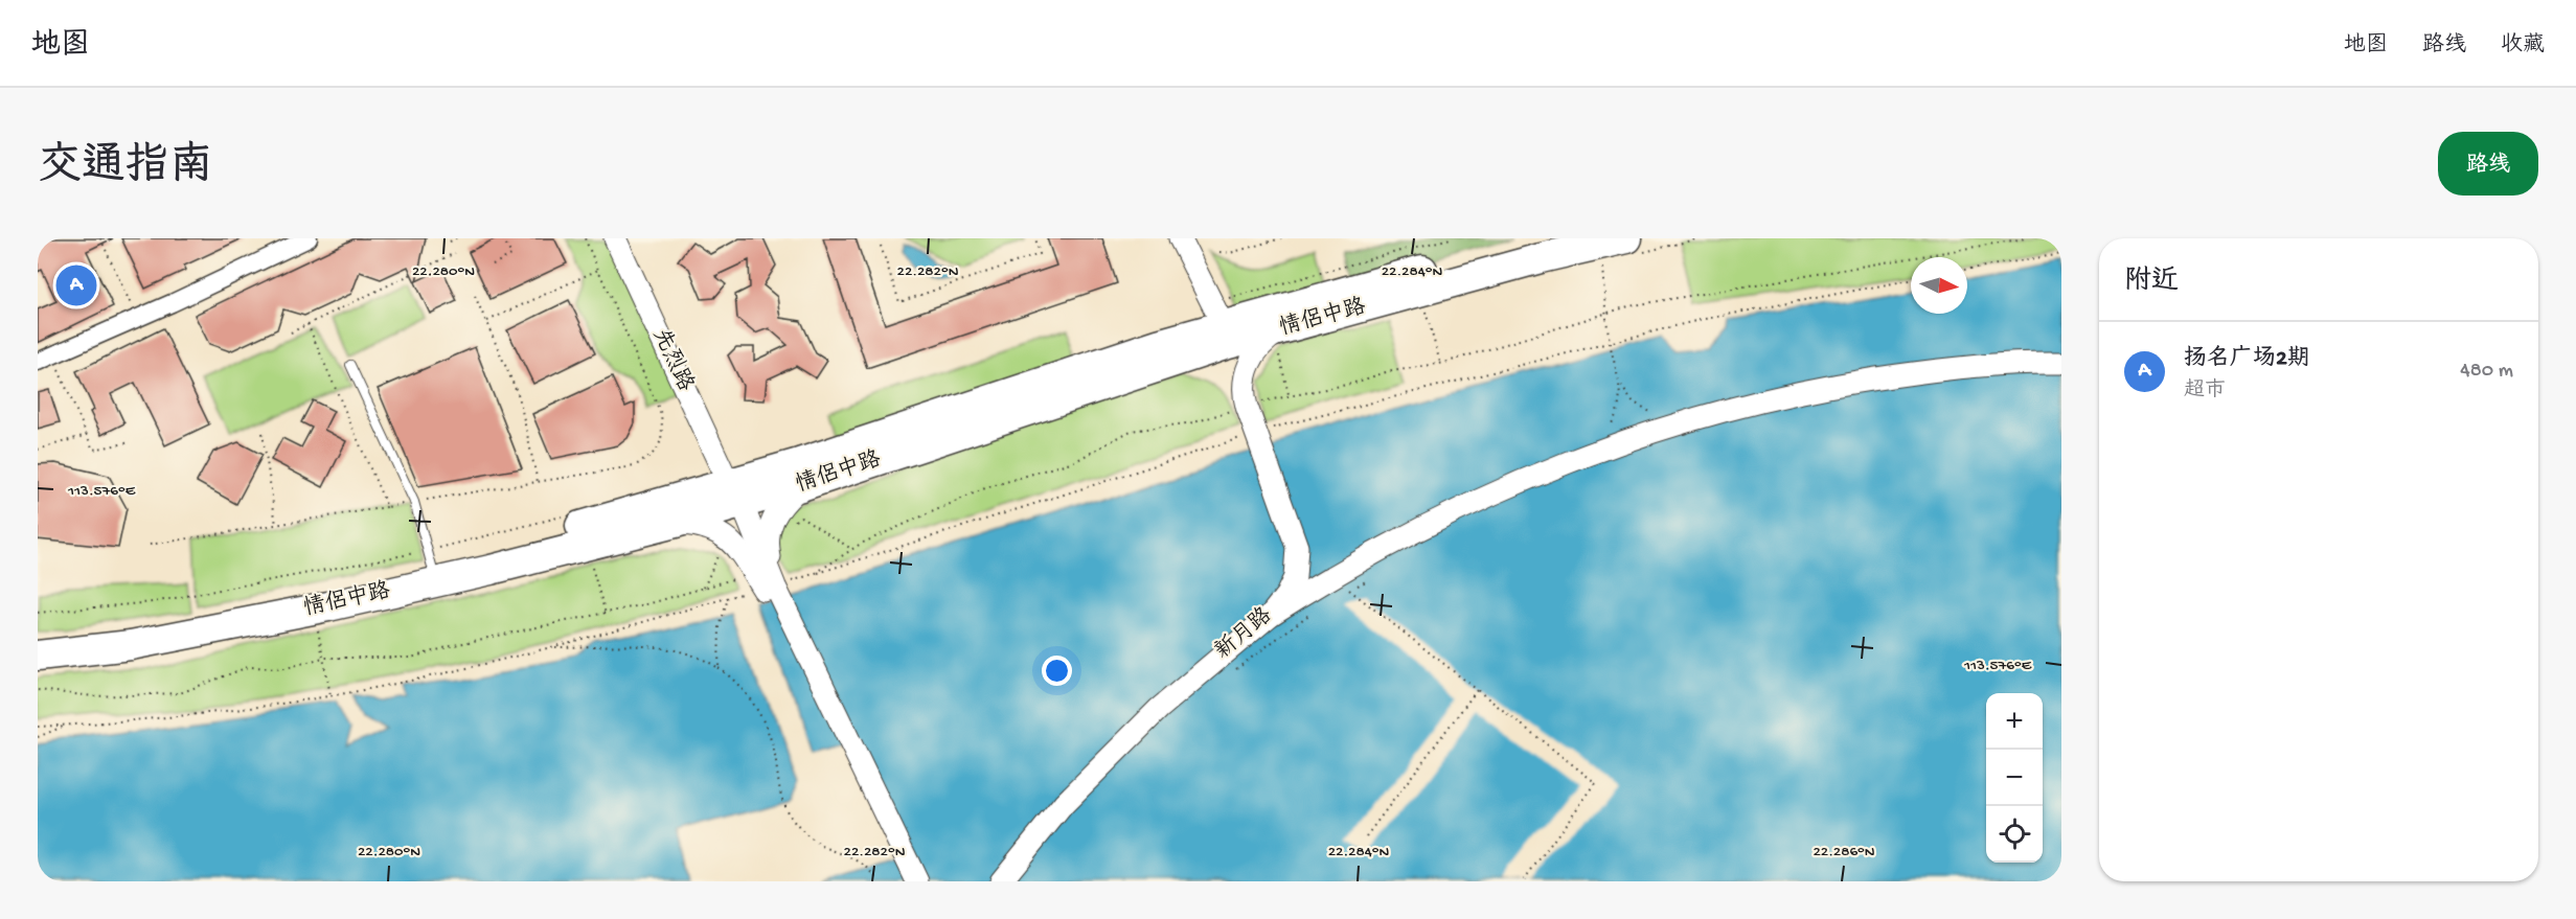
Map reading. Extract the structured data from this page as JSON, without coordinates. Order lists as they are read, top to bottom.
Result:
{
  "streets": {
    "highway": ["情侶中路"],
    "street": ["先烈路", "新月路"]
  },
  "crossings": [
    ["情侶中路", "先烈路"],
    ["情侶中路", "新月路"]
  ],
  "north": "right",
  "page": {
    "header": "地图",
    "nav": ["地图", "路线", "收藏"],
    "title": "交通指南",
    "buttons": "路线",
    "heading": "附近",
    "pins": "A",
    "list": [
      {
        "mark": "A",
        "name": "扬名广场2期",
        "note": "超市",
        "value": "480 m"
      }
    ],
    "map_buttons": ["+", "−"]
  },
  "coordinates": [
    "22.280°N",
    "22.282°N",
    "22.284°N",
    "113.576°E",
    "22.286°N"
  ]
}
